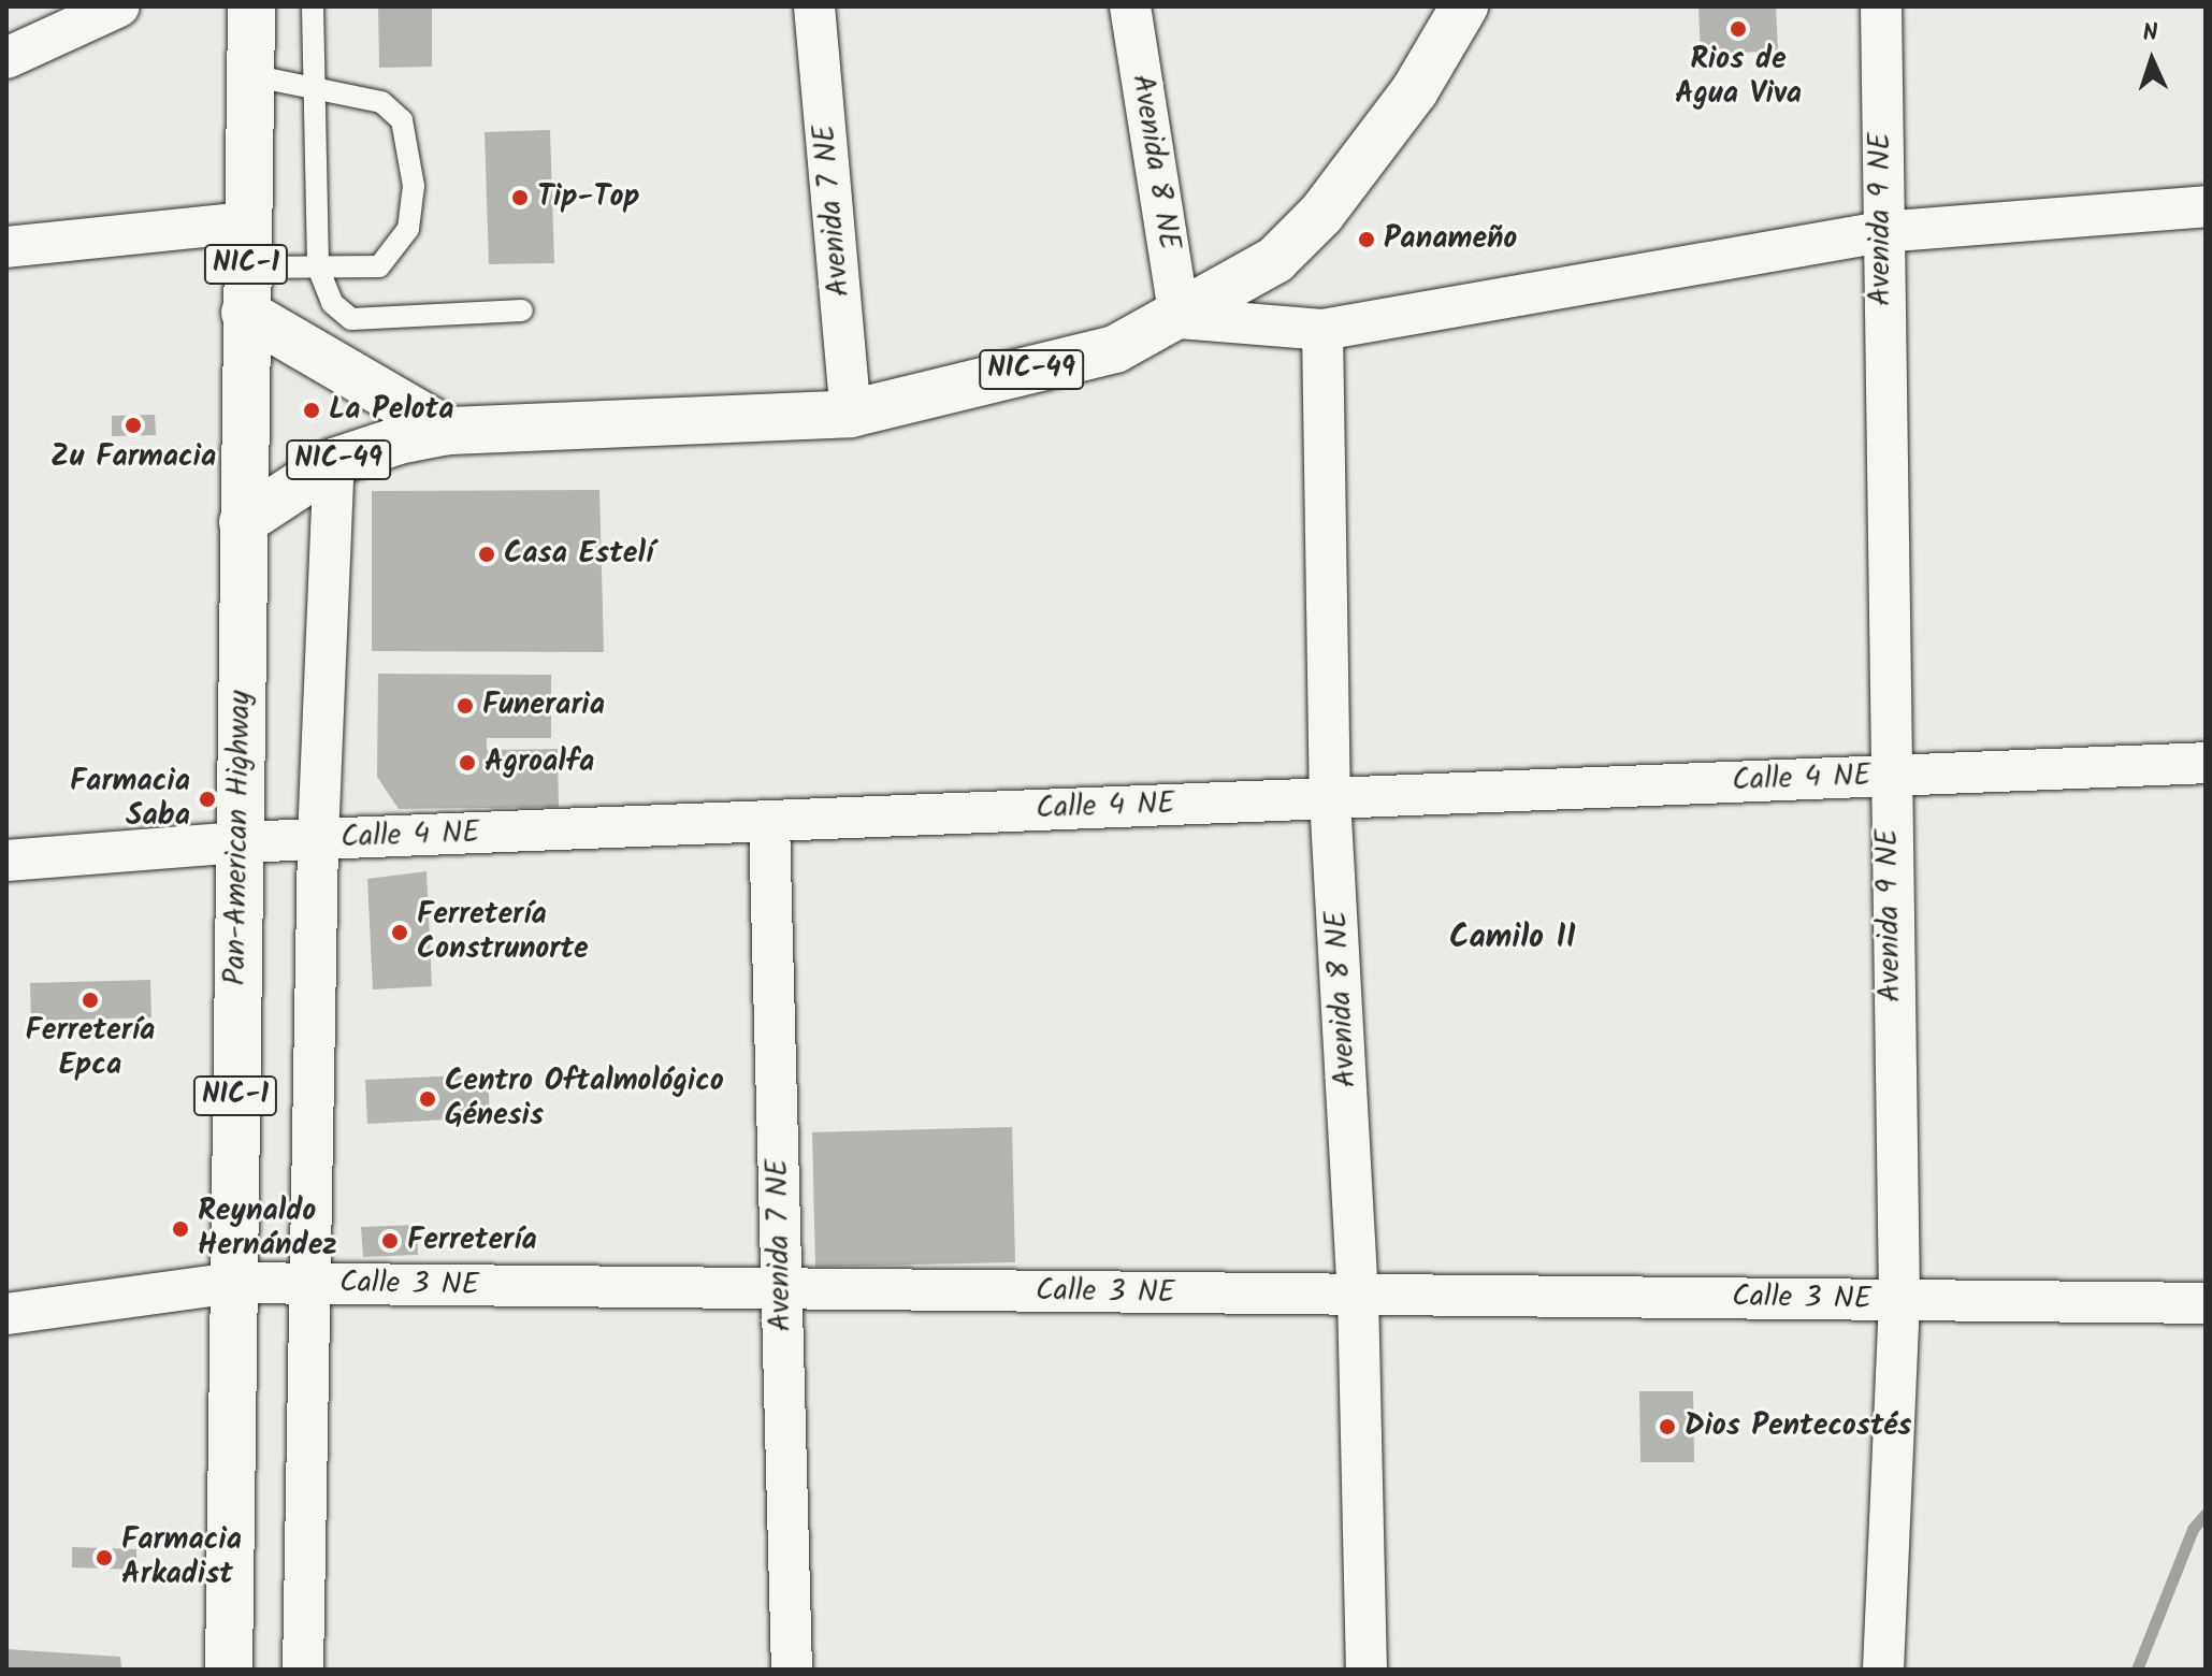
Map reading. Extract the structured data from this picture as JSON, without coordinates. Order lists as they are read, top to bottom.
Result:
{
  "streets": {
    "main road": ["NIC-1", "NIC-49", "Pan-American Highway"],
    "street": [
      "Avenida 8 NE",
      "Avenida 7 NE",
      "Avenida 9 NE",
      "Calle 4 NE",
      "Calle 3 NE"
    ]
  },
  "crossings": [
    ["Avenida 8 NE", "NIC-49"],
    ["Avenida 8 NE", "Calle 4 NE"],
    ["Avenida 8 NE", "Calle 3 NE"],
    ["Avenida 7 NE", "NIC-49"],
    ["Avenida 7 NE", "Calle 4 NE"],
    ["Avenida 7 NE", "Calle 3 NE"],
    ["Avenida 9 NE", "Calle 4 NE"],
    ["Avenida 9 NE", "Calle 3 NE"],
    ["NIC-49", "Pan-American Highway"],
    ["Calle 4 NE", "Pan-American Highway"],
    ["Pan-American Highway", "Calle 3 NE"]
  ],
  "districts": ["Camilo II"],
  "places": [
    "Rios de Agua Viva",
    "Tip-Top",
    "Panameño",
    "La Pelota",
    "Zu Farmacia",
    "Casa Estelí",
    "Funeraria",
    "Agroalfa",
    "Farmacia Saba",
    "Ferretería Construnorte",
    "Ferretería Epca",
    "Centro Oftalmológico Génesis",
    "Reynaldo Hernández",
    "Ferretería",
    "Dios Pentecostés",
    "Farmacia Arkadist"
  ],
  "north": "top"
}
